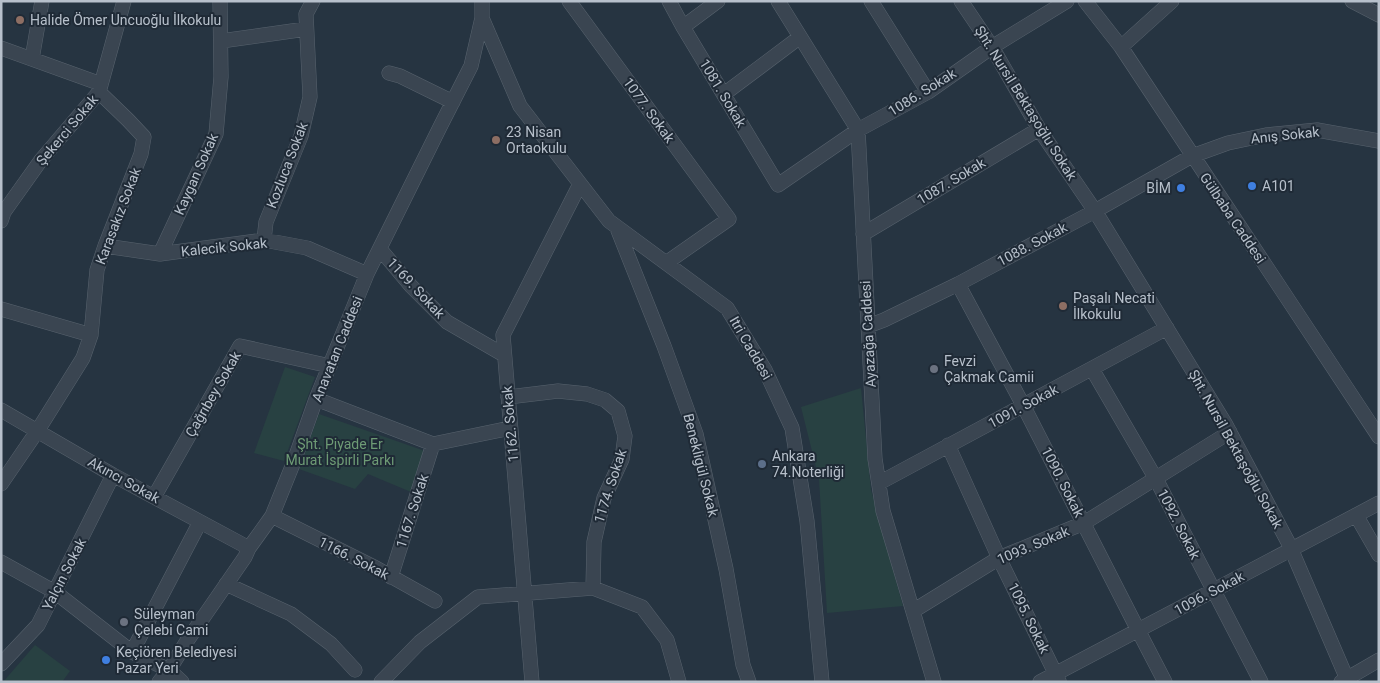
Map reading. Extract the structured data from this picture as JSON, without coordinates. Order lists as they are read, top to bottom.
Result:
{
  "streets": {
    "street": [
      "1086. Sokak",
      "1081. Sokak",
      "Şht. Nursil Bektaşoğlu Sokak",
      "1077. Sokak",
      "Şekerci Sokak",
      "Anış Sokak",
      "Kozluca Sokak",
      "Kaygan Sokak",
      "1087. Sokak",
      "Karasakız Sokak",
      "Gülbaba Caddesi",
      "1088. Sokak",
      "Kalecik Sokak",
      "1169. Sokak",
      "Ayazağa Caddesi",
      "Itri Caddesi",
      "Anavatan Caddesi",
      "Çağrıbey Sokak",
      "1091. Sokak",
      "1162. Sokak",
      "Benekligül Sokak",
      "Akıncı Sokak",
      "1090. Sokak",
      "1174. Sokak",
      "1167. Sokak",
      "1092. Sokak",
      "1093. Sokak",
      "1166. Sokak",
      "Yalçın Sokak",
      "1096. Sokak",
      "1095. Sokak"
    ]
  },
  "crossings": [
    ["1086. Sokak", "1081. Sokak"],
    ["1086. Sokak", "Şht. Nursil Bektaşoğlu Sokak"],
    ["1086. Sokak", "Ayazağa Caddesi"],
    ["Şht. Nursil Bektaşoğlu Sokak", "1087. Sokak"],
    ["Şht. Nursil Bektaşoğlu Sokak", "1088. Sokak"],
    ["Şht. Nursil Bektaşoğlu Sokak", "1091. Sokak"],
    ["Şht. Nursil Bektaşoğlu Sokak", "1093. Sokak"],
    ["Şht. Nursil Bektaşoğlu Sokak", "1096. Sokak"],
    ["1077. Sokak", "Itri Caddesi"],
    ["Şekerci Sokak", "Karasakız Sokak"],
    ["Anış Sokak", "Gülbaba Caddesi"],
    ["Anış Sokak", "1088. Sokak"],
    ["Kozluca Sokak", "Kalecik Sokak"],
    ["Kaygan Sokak", "Kalecik Sokak"],
    ["1087. Sokak", "Ayazağa Caddesi"],
    ["Karasakız Sokak", "Kalecik Sokak"],
    ["Karasakız Sokak", "Akıncı Sokak"],
    ["Gülbaba Caddesi", "1088. Sokak"],
    ["1088. Sokak", "Ayazağa Caddesi"],
    ["1088. Sokak", "1090. Sokak"],
    ["Kalecik Sokak", "Anavatan Caddesi"],
    ["1169. Sokak", "Anavatan Caddesi"],
    ["1169. Sokak", "1162. Sokak"],
    ["Ayazağa Caddesi", "1091. Sokak"],
    ["Ayazağa Caddesi", "1093. Sokak"],
    ["Itri Caddesi", "Anavatan Caddesi"],
    ["Itri Caddesi", "1162. Sokak"],
    ["Itri Caddesi", "Benekligül Sokak"],
    ["Anavatan Caddesi", "Çağrıbey Sokak"],
    ["Anavatan Caddesi", "Akıncı Sokak"],
    ["Anavatan Caddesi", "1166. Sokak"],
    ["Çağrıbey Sokak", "Akıncı Sokak"],
    ["1091. Sokak", "1090. Sokak"],
    ["1091. Sokak", "1092. Sokak"],
    ["1091. Sokak", "1095. Sokak"],
    ["1162. Sokak", "1174. Sokak"],
    ["Akıncı Sokak", "Yalçın Sokak"],
    ["1090. Sokak", "1093. Sokak"],
    ["1090. Sokak", "1096. Sokak"],
    ["1167. Sokak", "1166. Sokak"],
    ["1092. Sokak", "1093. Sokak"],
    ["1092. Sokak", "1096. Sokak"],
    ["1093. Sokak", "1095. Sokak"],
    ["1096. Sokak", "1095. Sokak"]
  ],
  "parks": ["Şht. Piyade Er Murat İspirli Parkı"],
  "places": [
    "Halide Ömer Uncuoğlu İlkokulu",
    "23 Nisan Ortaokulu",
    "A101",
    "BİM",
    "Paşalı Necati İlkokulu",
    "Fevzi Çakmak Camii",
    "Ankara 74.Noterliği",
    "Süleyman Çelebi Cami",
    "Keçiören Belediyesi Pazar Yeri"
  ]
}
